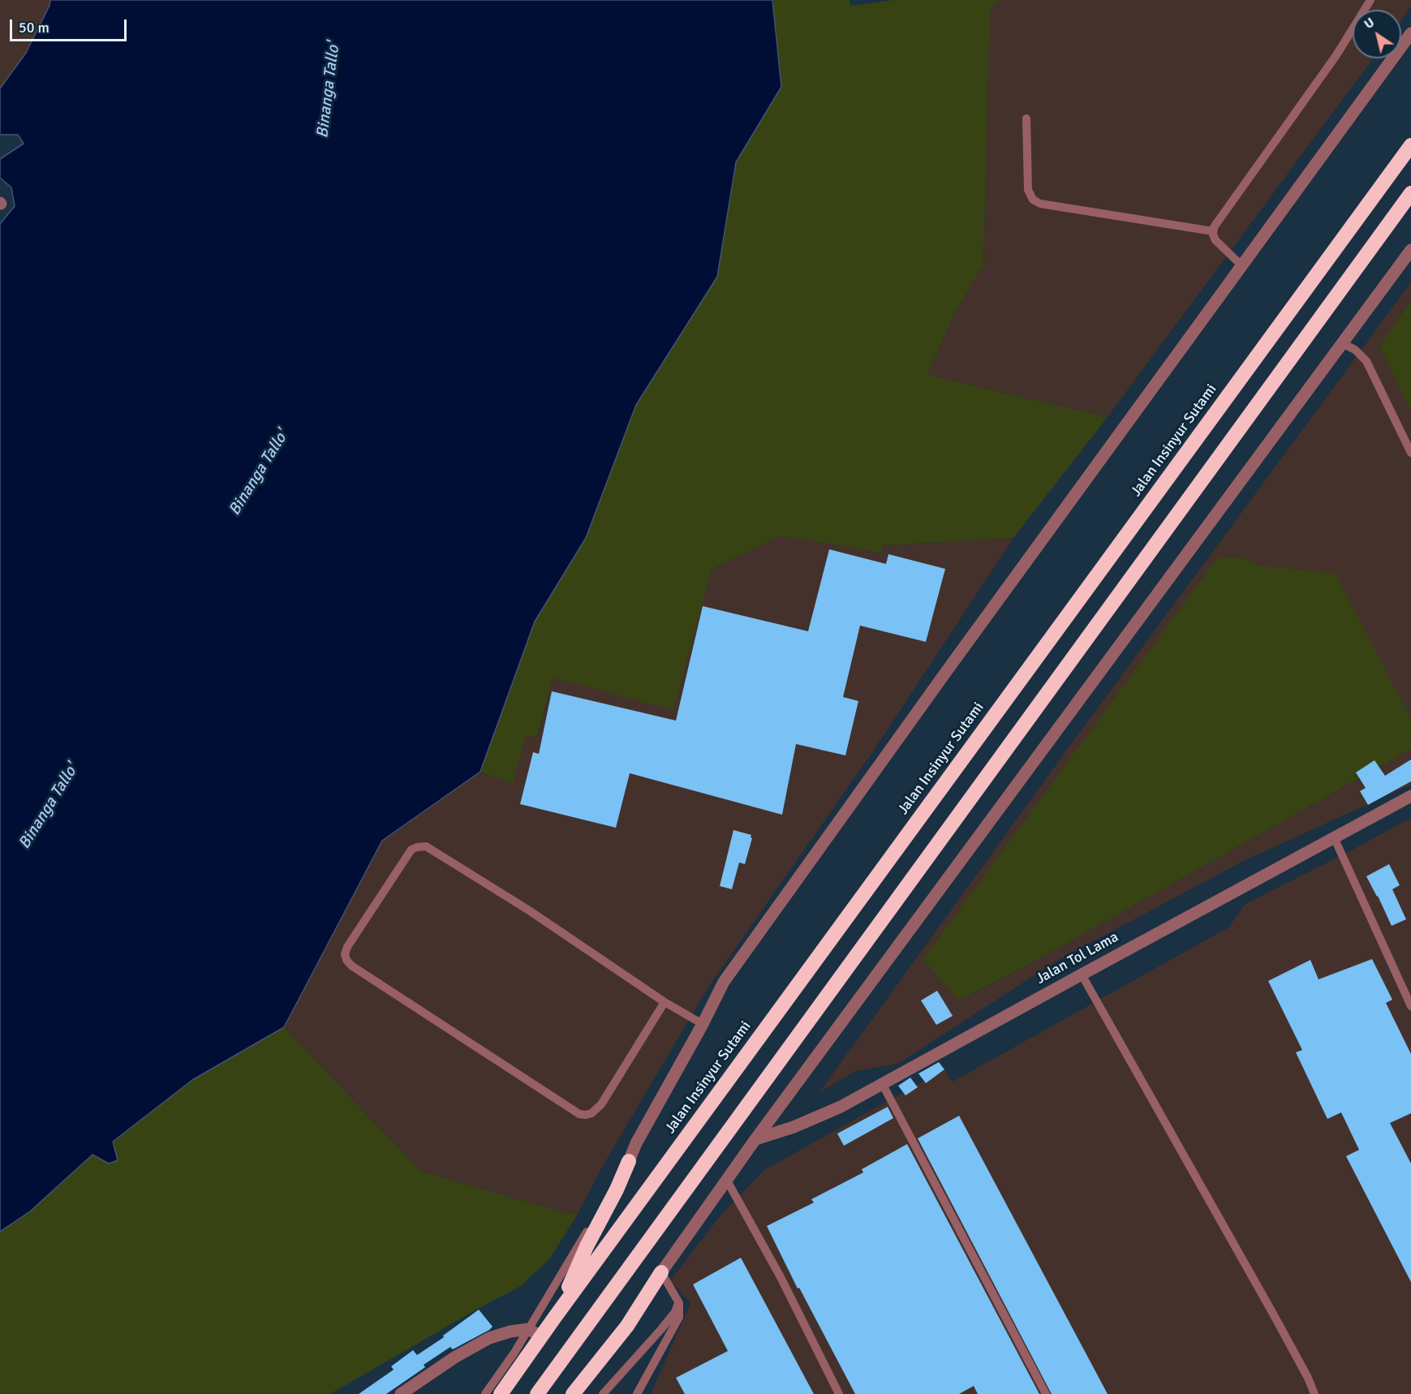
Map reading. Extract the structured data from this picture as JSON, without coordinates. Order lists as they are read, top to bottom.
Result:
{
  "streets": {
    "highway": ["Jalan Insinyur Sutami"],
    "street": ["Jalan Tol Lama"]
  },
  "water": ["Binanga Tallo'"],
  "scale_bar": "50 m",
  "north": "top left"
}
